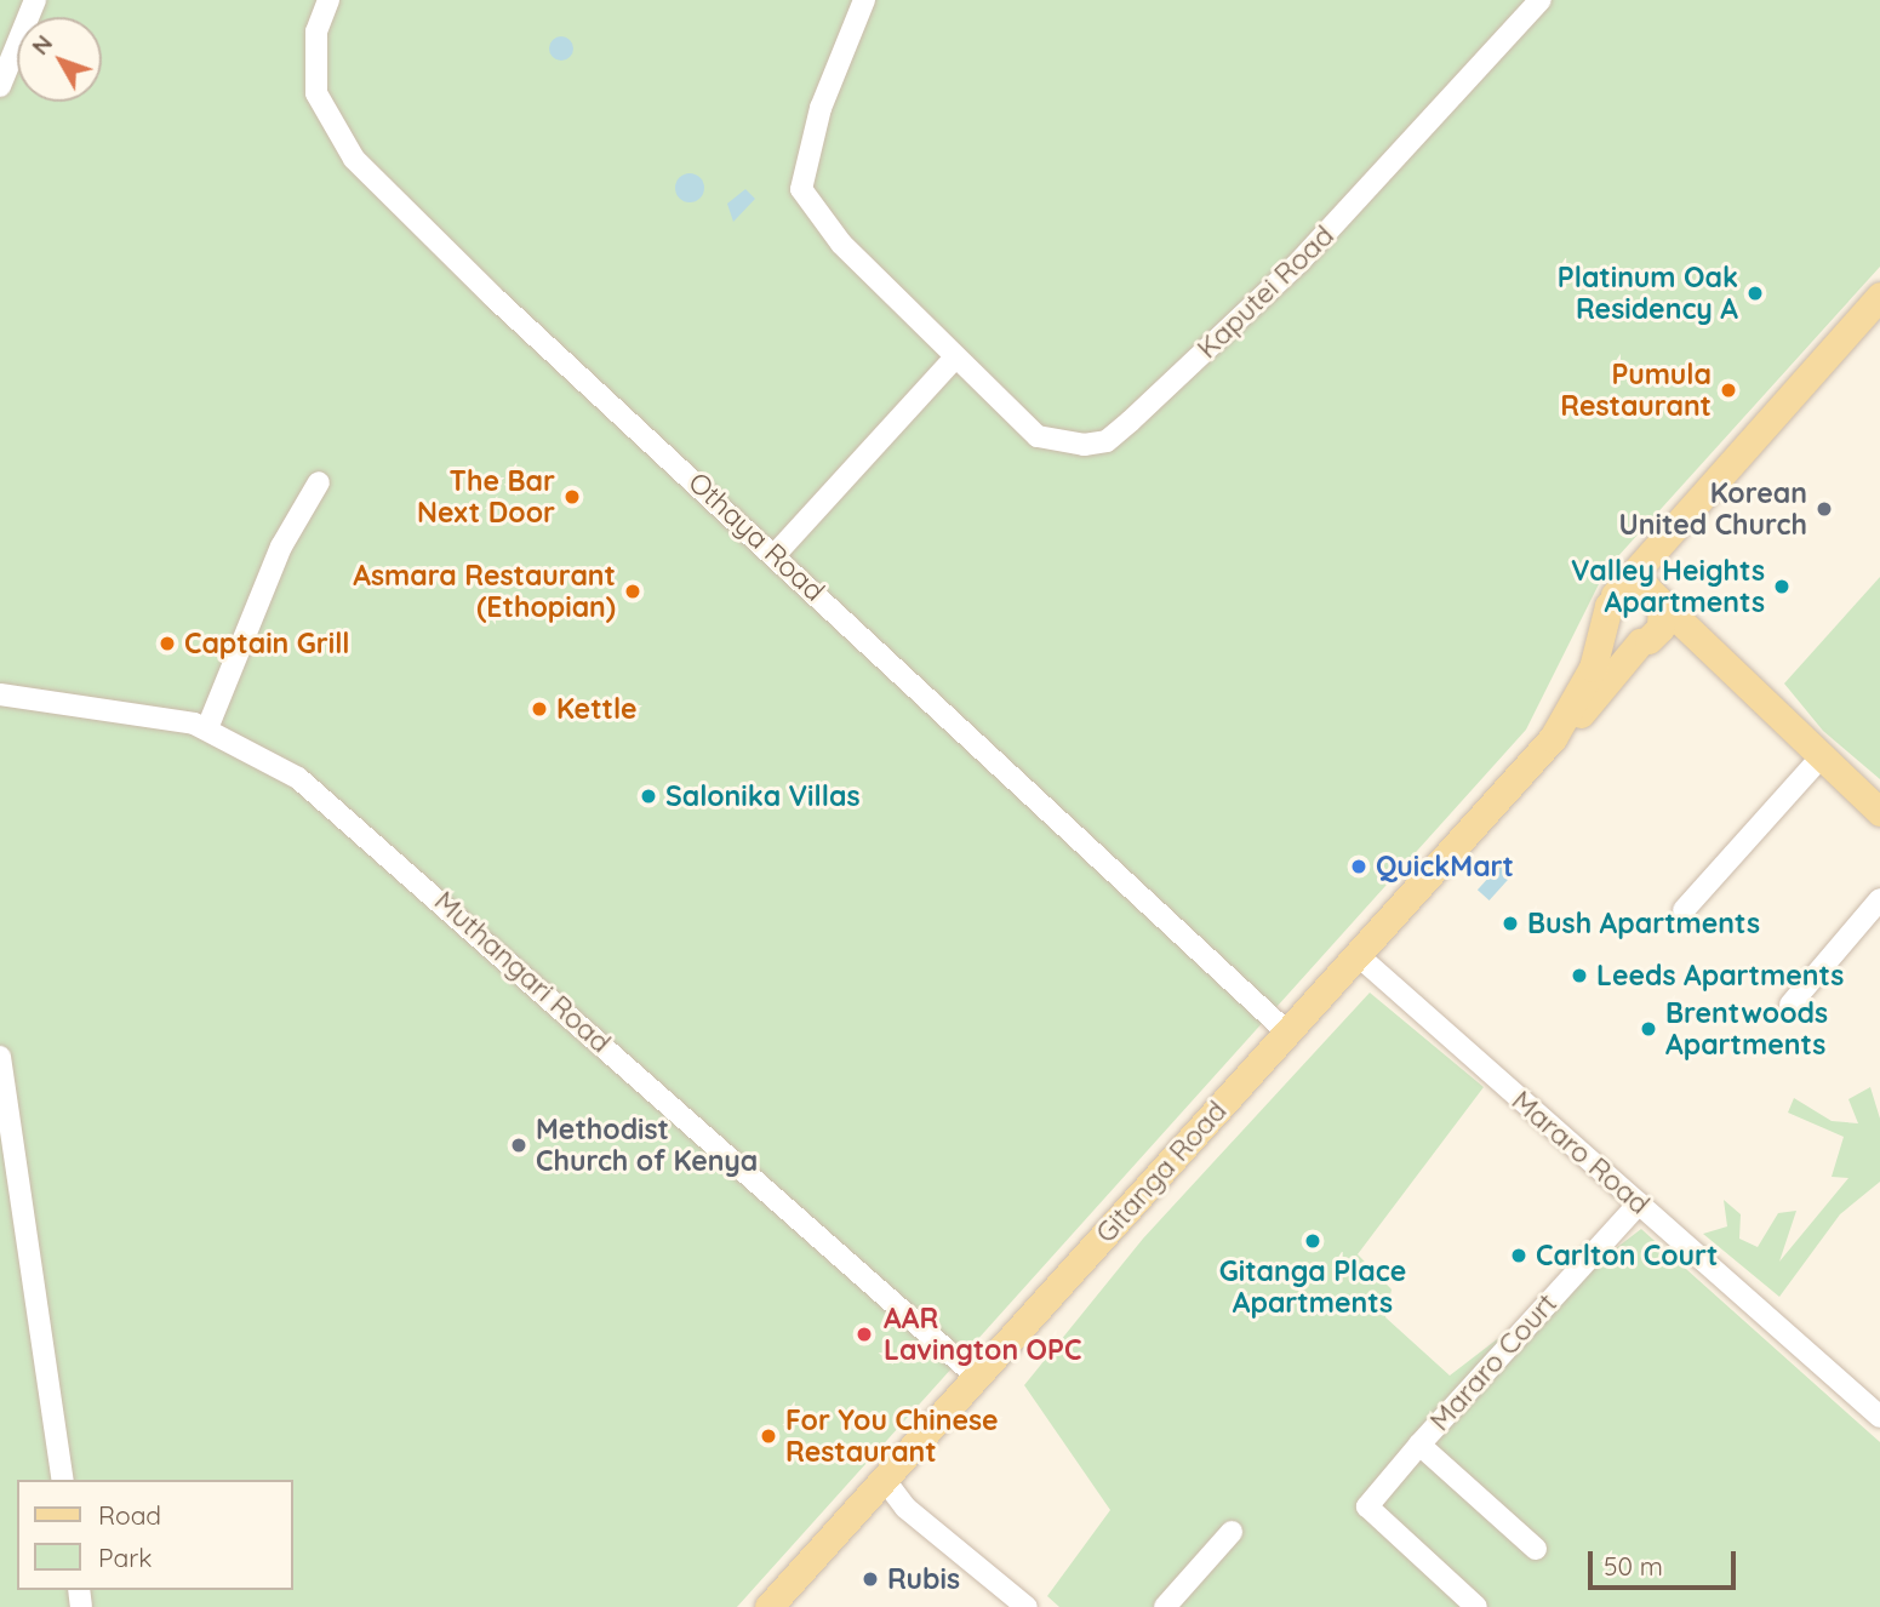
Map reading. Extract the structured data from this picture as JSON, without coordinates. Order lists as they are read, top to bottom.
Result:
{
  "streets": {
    "main road": ["Gitanga Road"],
    "street": [
      "Kaputei Road",
      "Othaya Road",
      "Muthangari Road",
      "Mararo Road",
      "Mararo Court"
    ]
  },
  "crossings": [
    ["Othaya Road", "Gitanga Road"],
    ["Muthangari Road", "Gitanga Road"],
    ["Mararo Road", "Gitanga Road"],
    ["Mararo Road", "Mararo Court"]
  ],
  "places": [
    "Platinum Oak Residency A",
    "Pumula Restaurant",
    "The Bar Next Door",
    "Korean United Church",
    "Valley Heights Apartments",
    "Asmara Restaurant (Ethopian)",
    "Captain Grill",
    "Kettle",
    "Salonika Villas",
    "QuickMart",
    "Bush Apartments",
    "Leeds Apartments",
    "Brentwoods Apartments",
    "Methodist Church of Kenya",
    "Gitanga Place Apartments",
    "Carlton Court",
    "AAR Lavington OPC",
    "For You Chinese Restaurant",
    "Rubis"
  ],
  "legend": ["Road", "Park"],
  "scale_bar": "50 m",
  "north": "top left"
}
